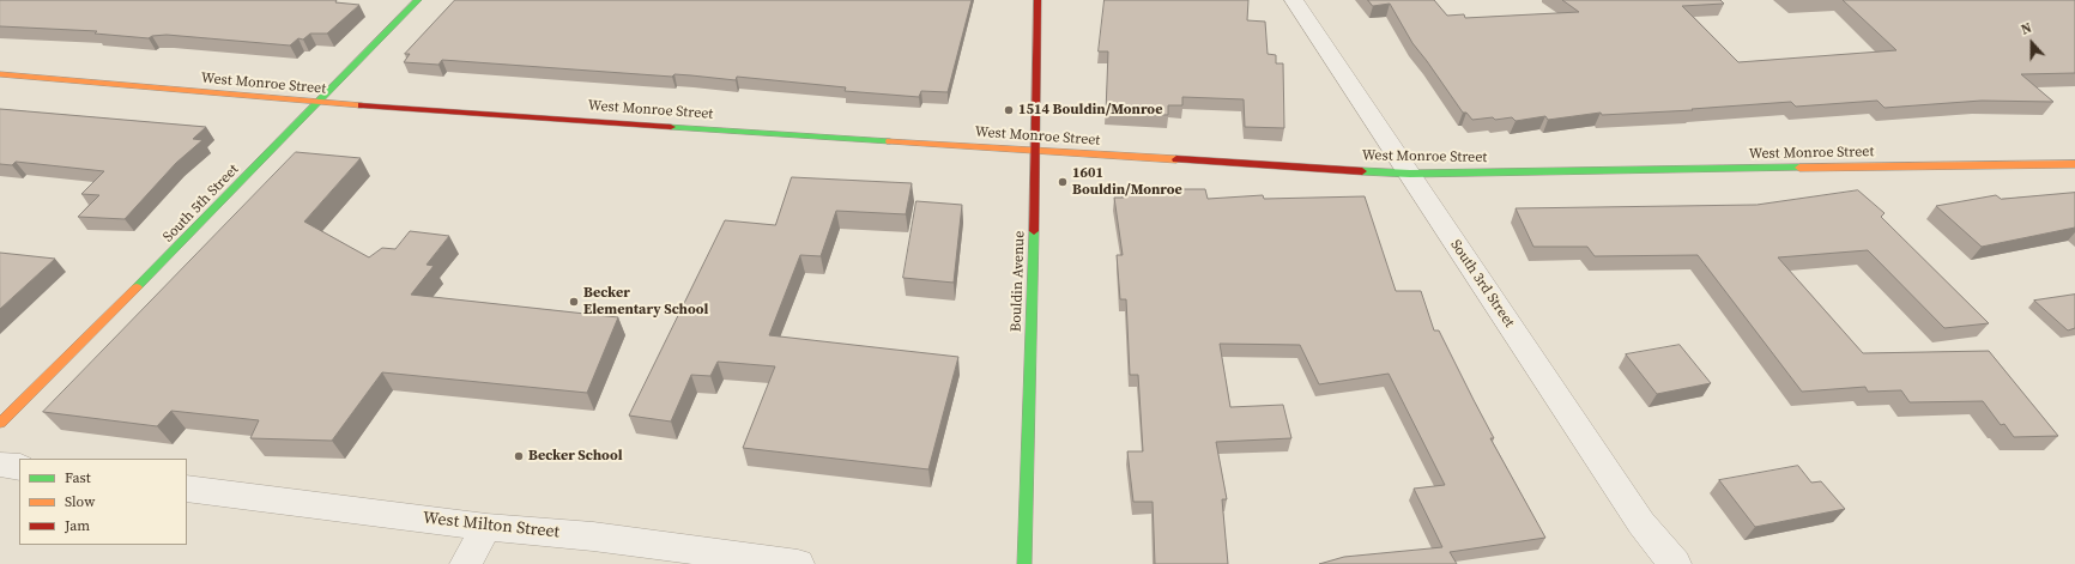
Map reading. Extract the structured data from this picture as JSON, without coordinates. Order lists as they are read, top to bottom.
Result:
{
  "streets": {
    "street": [
      "West Monroe Street",
      "South 5th Street",
      "Bouldin Avenue",
      "South 3rd Street",
      "West Milton Street"
    ]
  },
  "crossings": [
    ["West Monroe Street", "South 5th Street"],
    ["West Monroe Street", "Bouldin Avenue"],
    ["West Monroe Street", "South 3rd Street"]
  ],
  "places": [
    "1514 Bouldin/Monroe",
    "1601 Bouldin/Monroe",
    "Becker Elementary School",
    "Becker School"
  ],
  "legend": ["Fast", "Slow", "Jam"],
  "north": "top"
}
